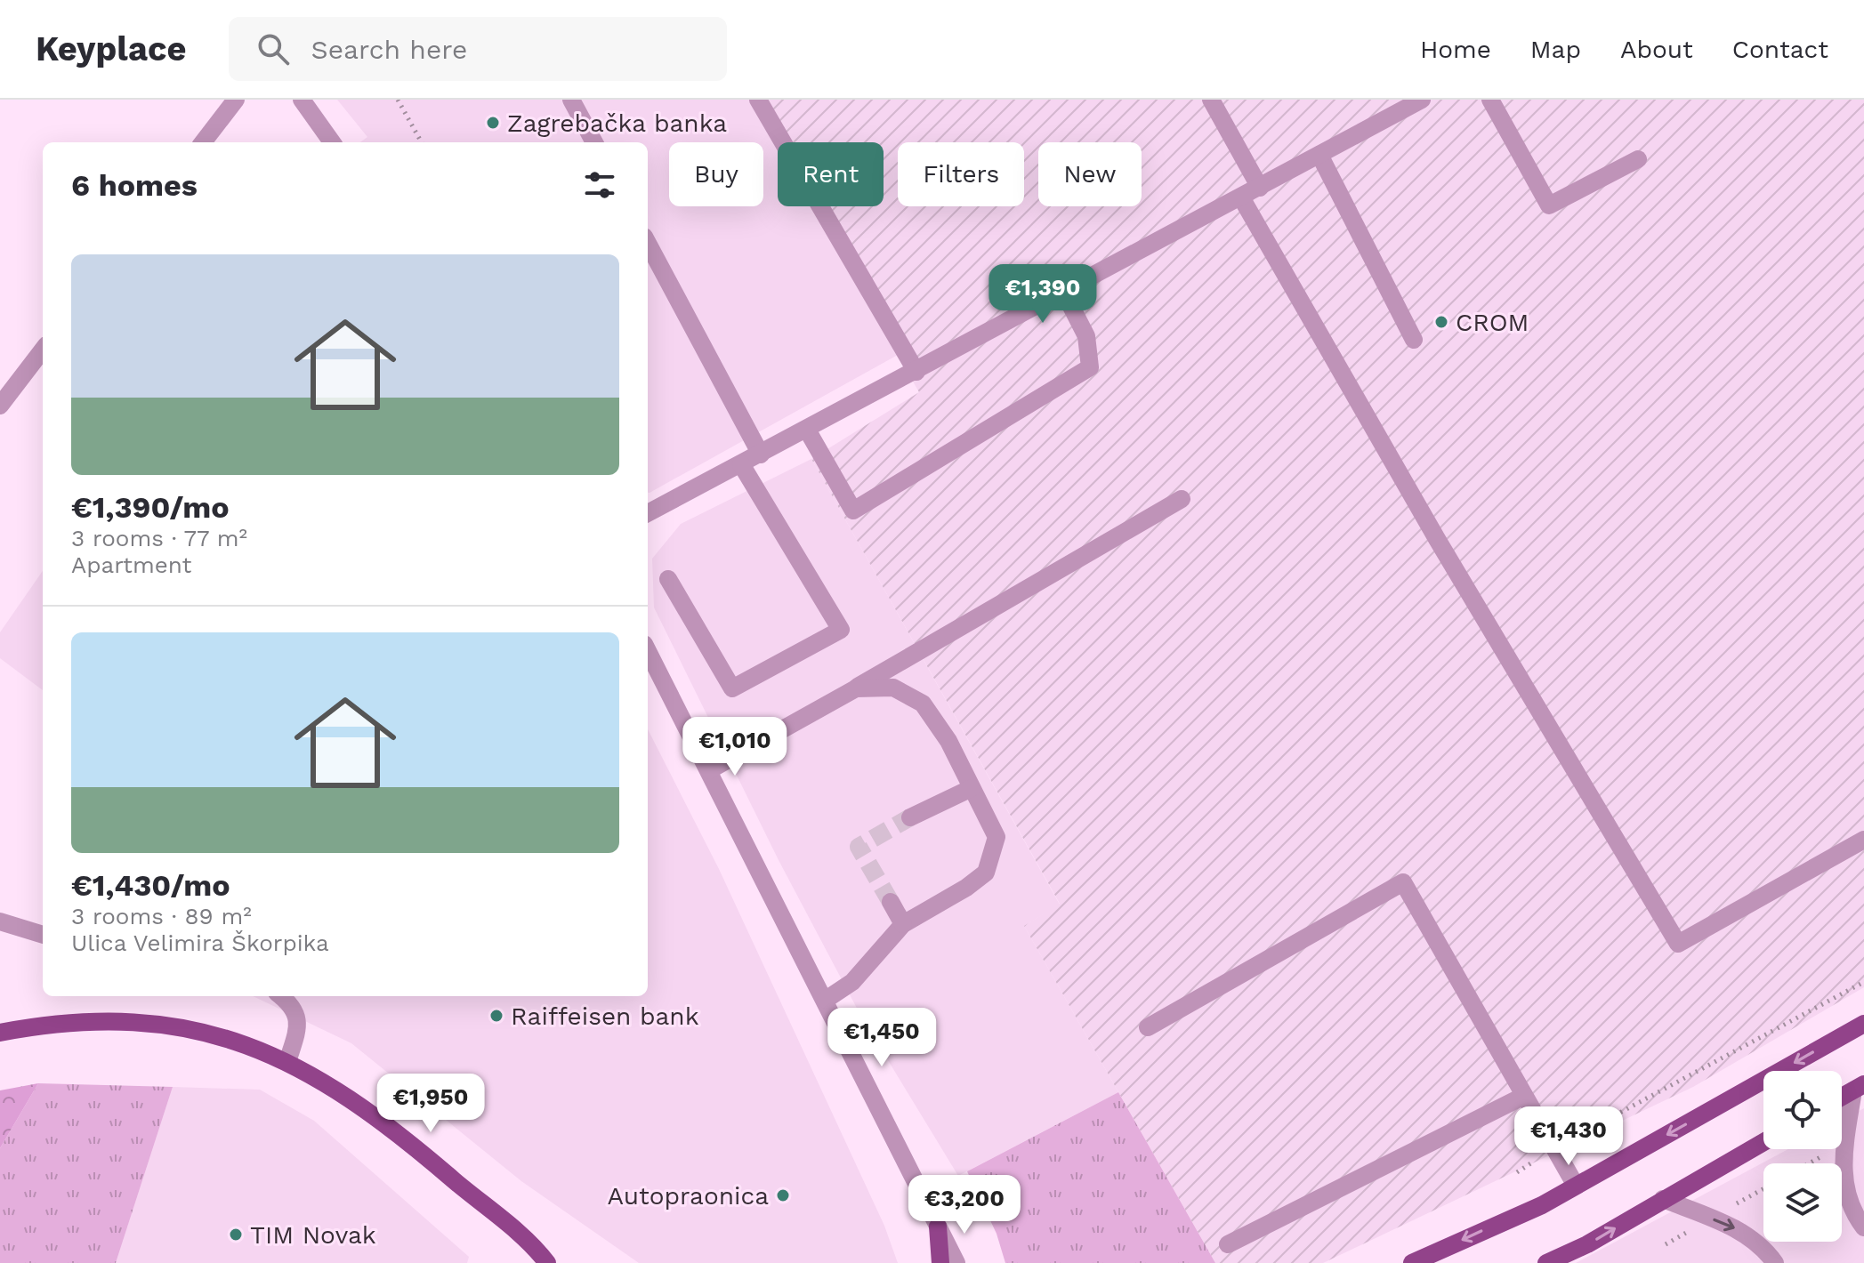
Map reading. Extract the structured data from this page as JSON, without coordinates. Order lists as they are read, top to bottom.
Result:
{
  "places": [
    "Zagrebačka banka",
    "CROM",
    "Raiffeisen bank",
    "Autopraonica",
    "TIM Novak"
  ],
  "page": {
    "header": "Keyplace",
    "search": "Search here",
    "nav": [
      "Home",
      "Map",
      "About",
      "Contact"
    ],
    "chip": [
      "Buy",
      "Rent",
      "Filters",
      "New"
    ],
    "heading": "6 homes",
    "list": [
      {
        "name": "€1,390/mo",
        "note": "3 rooms · 77 m² · Apartment"
      },
      {
        "name": "€1,430/mo",
        "note": "3 rooms · 89 m² · Ulica Velimira Škorpika"
      }
    ],
    "price": [
      "€1,390",
      "€1,010",
      "€1,450",
      "€1,950",
      "€1,430",
      "€3,200"
    ]
  }
}
